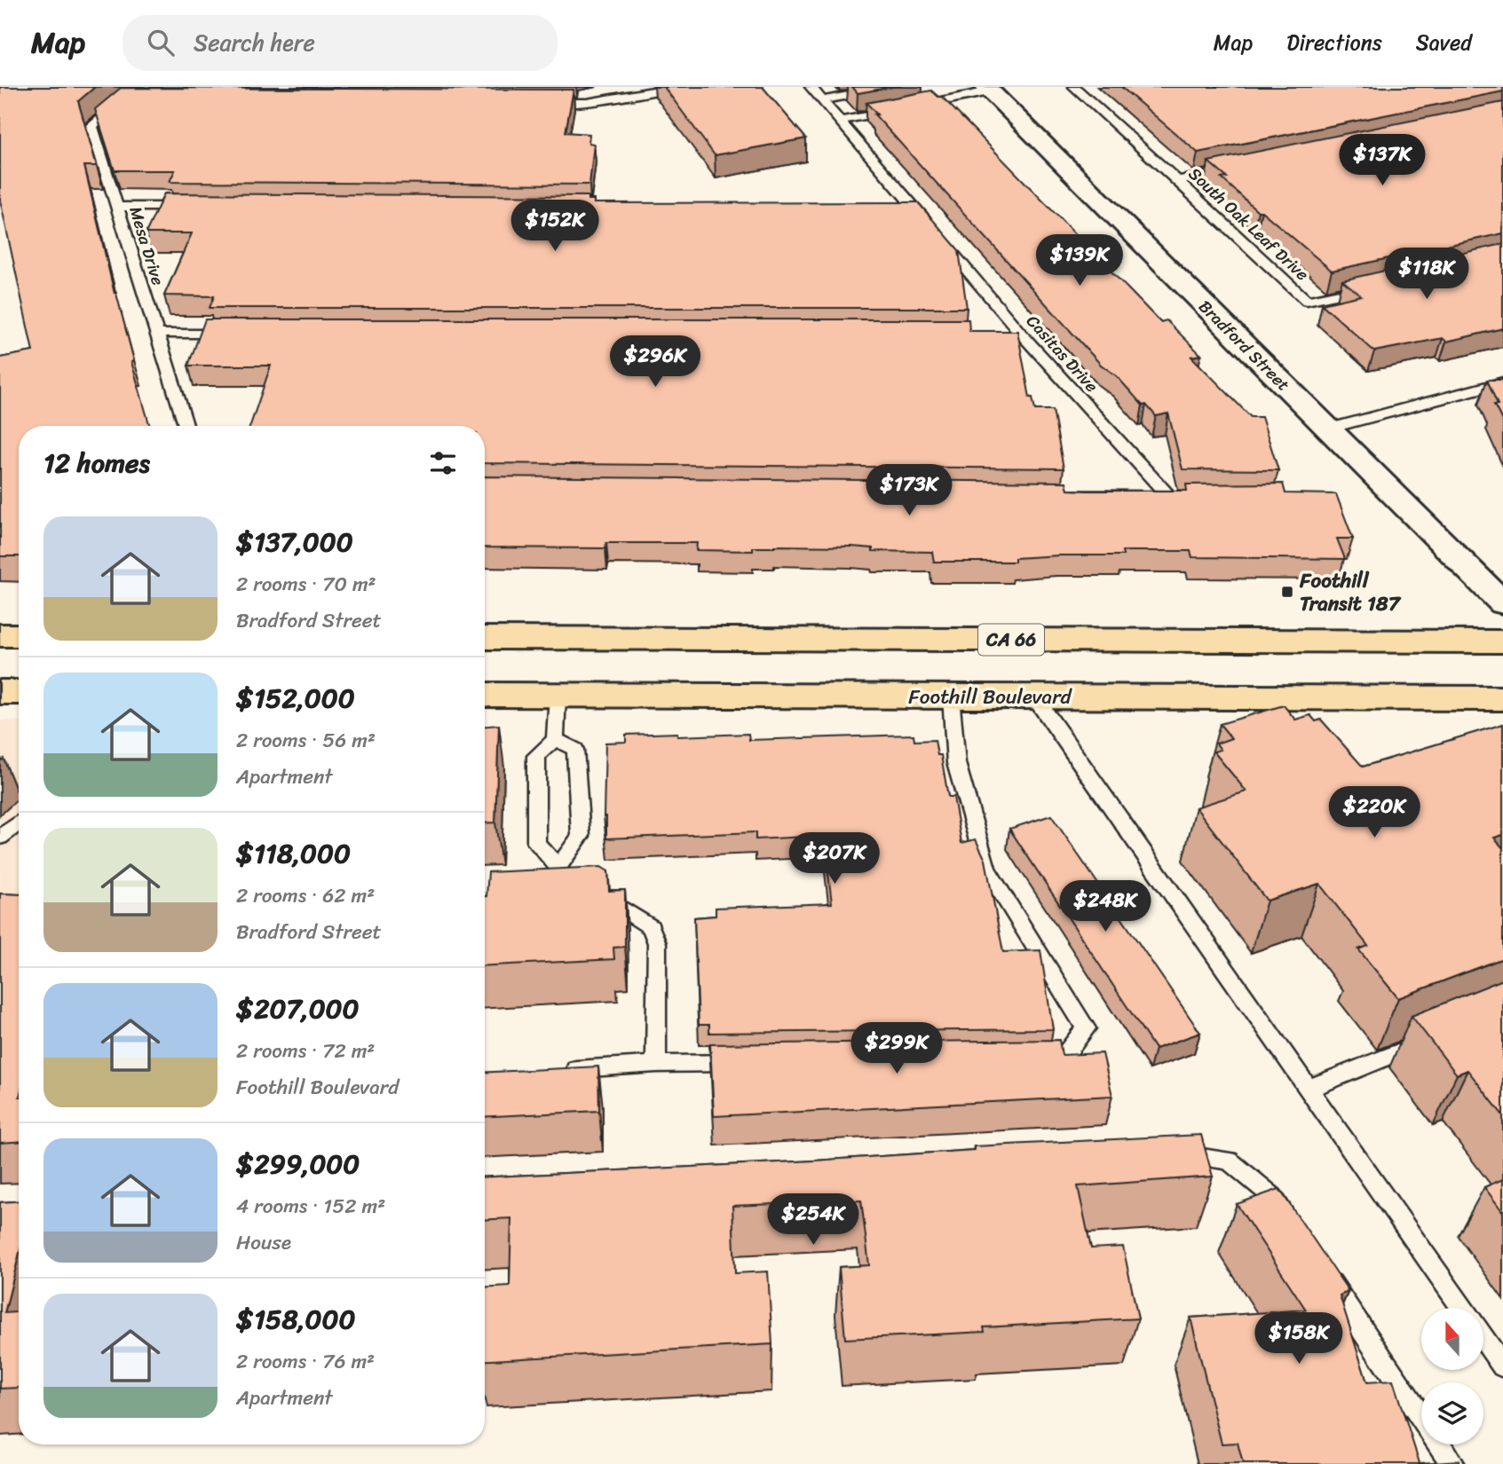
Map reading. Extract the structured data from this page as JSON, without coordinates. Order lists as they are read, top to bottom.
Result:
{
  "streets": {
    "main road": ["CA 66", "Foothill Boulevard"],
    "street": ["Bradford Street"],
    "lane": ["South Oak Leaf Drive", "Mesa Drive", "Casitas Drive"]
  },
  "places": {
    "transit": ["Foothill Transit 187"]
  },
  "north": "top",
  "page": {
    "header": "Map",
    "search": "Search here",
    "nav": ["Map", "Directions", "Saved"],
    "price": [
      "$137K",
      "$152K",
      "$139K",
      "$118K",
      "$296K",
      "$173K",
      "$220K",
      "$207K",
      "$248K",
      "$299K",
      "$254K",
      "$158K"
    ],
    "heading": "12 homes",
    "list": [
      {
        "name": "$137,000",
        "note": "2 rooms · 70 m² · Bradford Street"
      },
      {
        "name": "$152,000",
        "note": "2 rooms · 56 m² · Apartment"
      },
      {
        "name": "$118,000",
        "note": "2 rooms · 62 m² · Bradford Street"
      },
      {
        "name": "$207,000",
        "note": "2 rooms · 72 m² · Foothill Boulevard"
      },
      {
        "name": "$299,000",
        "note": "4 rooms · 152 m² · House"
      },
      {
        "name": "$158,000",
        "note": "2 rooms · 76 m² · Apartment"
      }
    ]
  }
}
